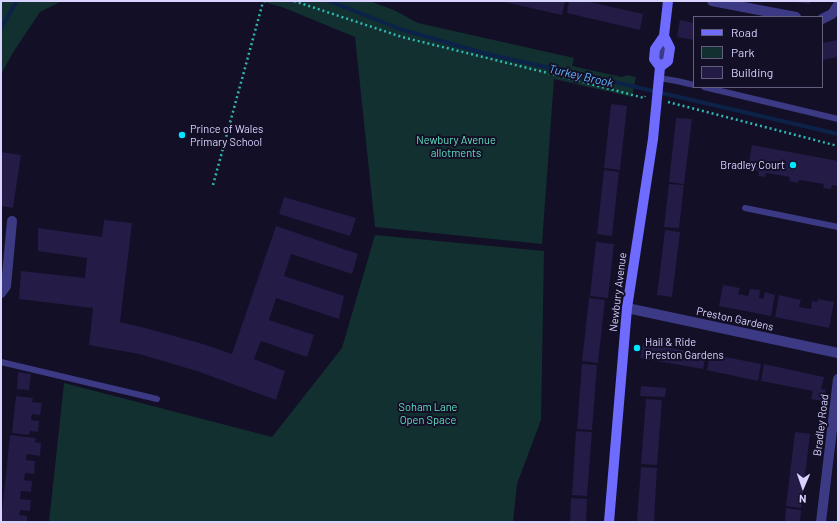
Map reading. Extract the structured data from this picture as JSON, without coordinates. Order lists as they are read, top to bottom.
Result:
{
  "streets": {
    "street": ["Newbury Avenue", "Preston Gardens", "Bradley Road"]
  },
  "crossings": [
    ["Newbury Avenue", "Preston Gardens"]
  ],
  "water": ["Turkey Brook"],
  "parks": ["Newbury Avenue allotments", "Soham Lane Open Space"],
  "places": ["Prince of Wales Primary School", "Bradley Court", "Hail & Ride Preston Gardens"],
  "legend": ["Road", "Park", "Building"],
  "north": "bottom"
}
